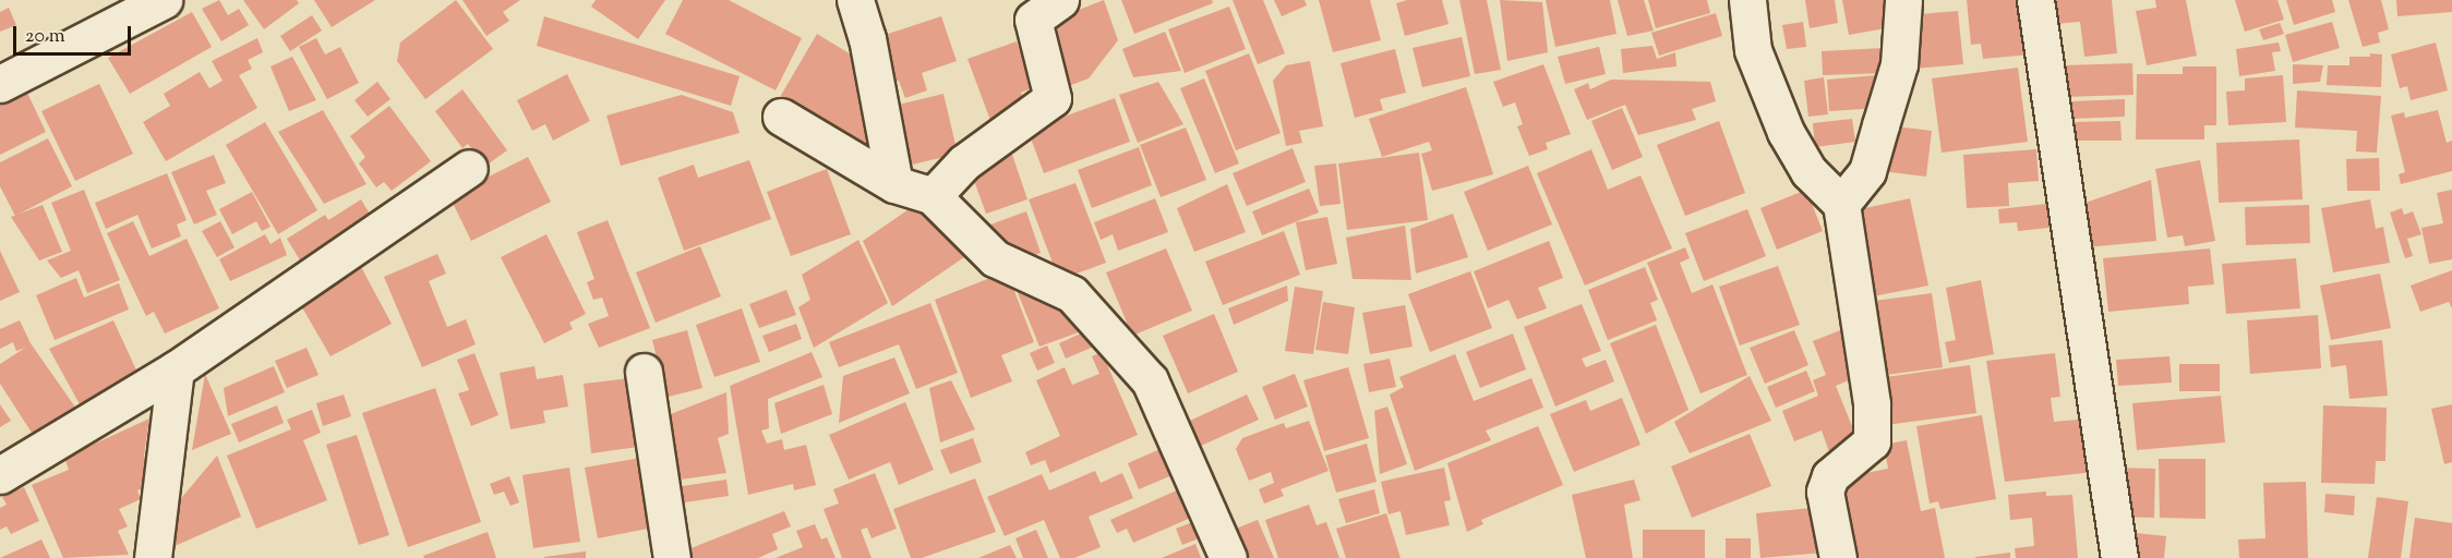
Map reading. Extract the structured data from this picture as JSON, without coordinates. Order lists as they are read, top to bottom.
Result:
{
  "scale_bar": "20 m"
}
